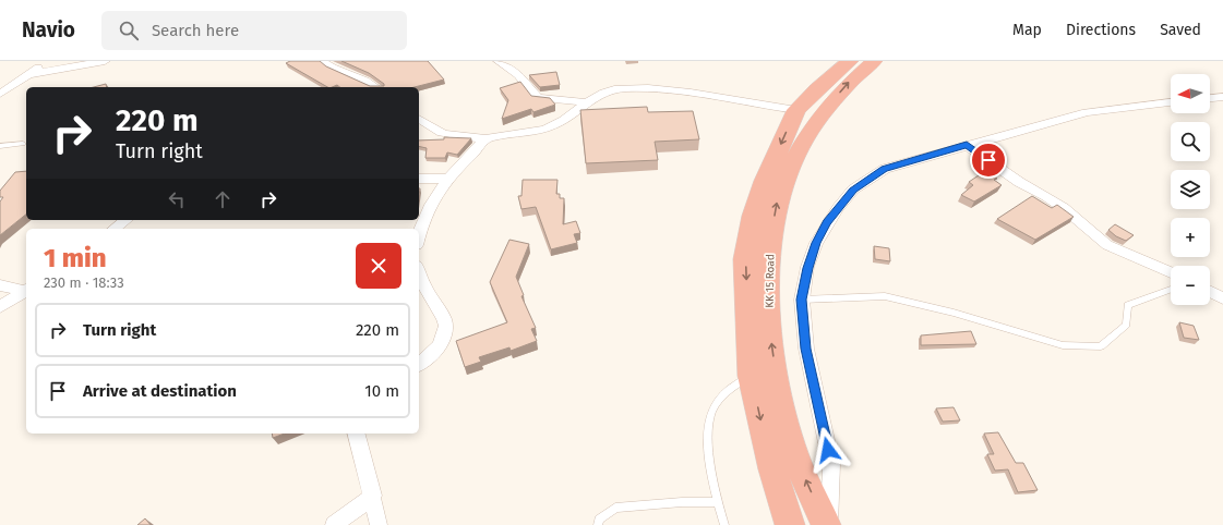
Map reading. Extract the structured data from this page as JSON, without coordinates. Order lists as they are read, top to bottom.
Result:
{
  "streets": {
    "highway": ["KK 15 Road"]
  },
  "north": "left",
  "page": {
    "header": "Navio",
    "search": "Search here",
    "nav": ["Map", "Directions", "Saved"],
    "map_buttons": ["+", "−"],
    "turn": ["220 m", "Turn right"],
    "heading": ["1 min", "230 m · 18:33"],
    "list": [
      {
        "name": "Turn right",
        "value": "220 m"
      },
      {
        "name": "Arrive at destination",
        "value": "10 m"
      }
    ]
  }
}
